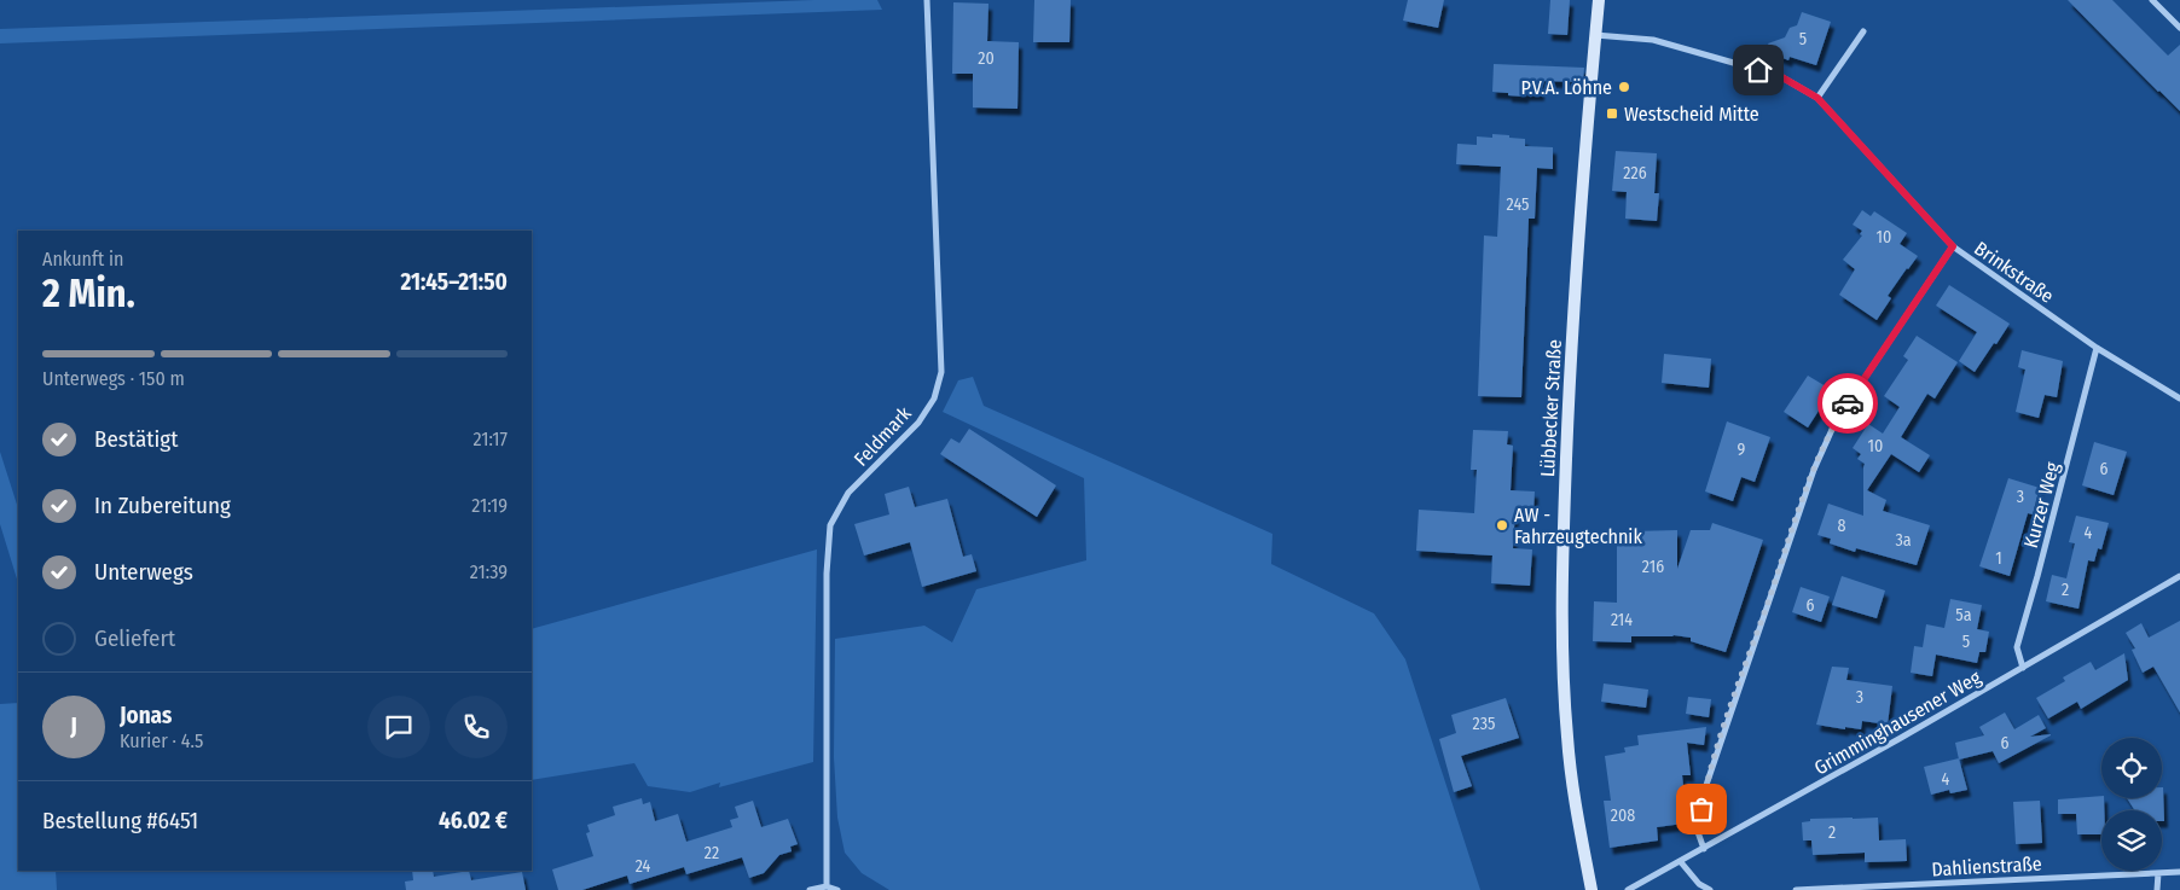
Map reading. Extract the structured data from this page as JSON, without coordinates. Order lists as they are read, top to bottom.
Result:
{
  "streets": {
    "main road": ["Lübbecker Straße"],
    "street": [
      "Brinkstraße",
      "Feldmark",
      "Kurzer Weg",
      "Grimminghausener Weg",
      "Dahlienstraße"
    ]
  },
  "crossings": [
    ["Brinkstraße", "Lübbecker Straße"],
    ["Brinkstraße", "Kurzer Weg"],
    ["Kurzer Weg", "Grimminghausener Weg"]
  ],
  "places": {
    "other": ["P.V.A. Löhne", "AW - Fahrzeugtechnik"],
    "transit": ["Westscheid Mitte"]
  },
  "house_numbers": [
    "5",
    "20",
    "226",
    "245",
    "10",
    "10",
    "9",
    "6",
    "3",
    "8",
    "4",
    "3a",
    "1",
    "216",
    "2",
    "6",
    "5a",
    "214",
    "5",
    "3",
    "235",
    "6",
    "4",
    "208",
    "2",
    "22",
    "24"
  ],
  "page": {
    "heading": ["2 Min.", "Ankunft in", "21:45–21:50"],
    "panel": [
      "Jonas",
      "Kurier · 4.5",
      "Bestellung #6451",
      "46.02 €"
    ],
    "bar": "Unterwegs · 150 m",
    "list": [
      ["Bestätigt", "21:17"],
      ["In Zubereitung", "21:19"],
      ["Unterwegs", "21:39"],
      "Geliefert"
    ],
    "round": "J"
  }
}
